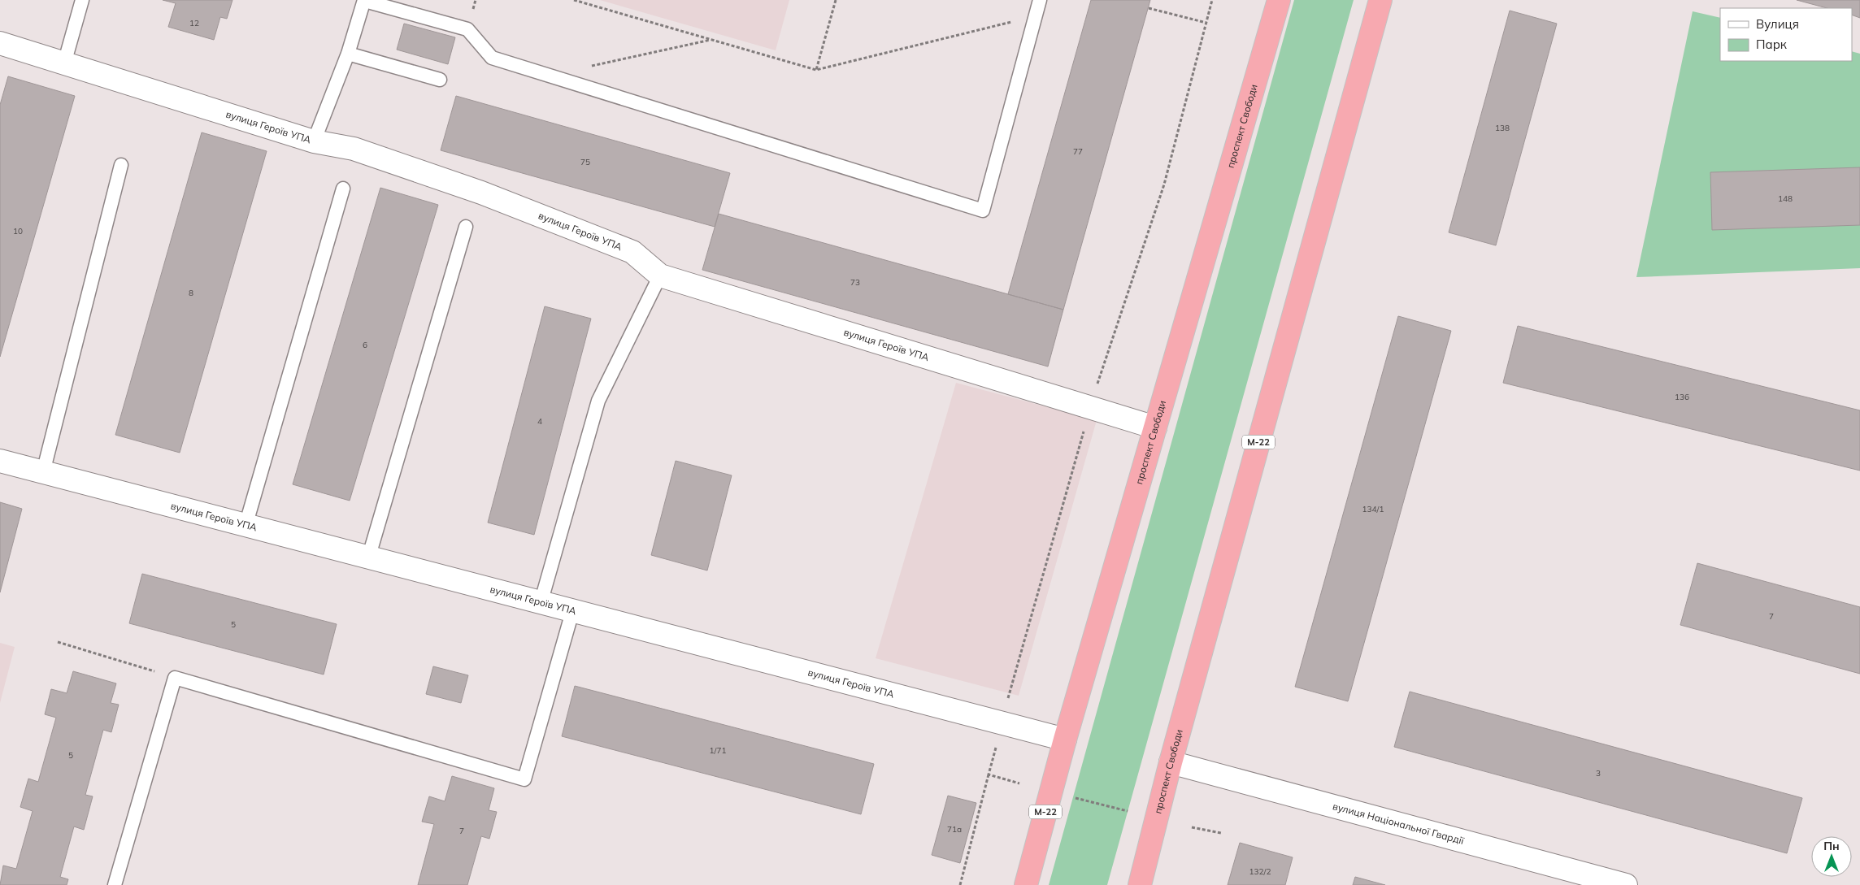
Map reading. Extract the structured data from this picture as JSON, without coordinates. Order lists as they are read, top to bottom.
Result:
{
  "streets": {
    "highway": ["проспект Свободи", "М-22"],
    "street": ["вулиця Героїв УПА", "вулиця Національної Гвардії"]
  },
  "crossings": [
    ["проспект Свободи", "вулиця Героїв УПА"],
    ["проспект Свободи", "вулиця Національної Гвардії"]
  ],
  "house_numbers": [
    "12",
    "138",
    "77",
    "75",
    "148",
    "10",
    "73",
    "8",
    "6",
    "136",
    "4",
    "134/1",
    "7",
    "5",
    "1/71",
    "5",
    "3",
    "71а",
    "7",
    "132/2"
  ],
  "legend": ["Вулиця", "Парк"],
  "north": "top"
}
